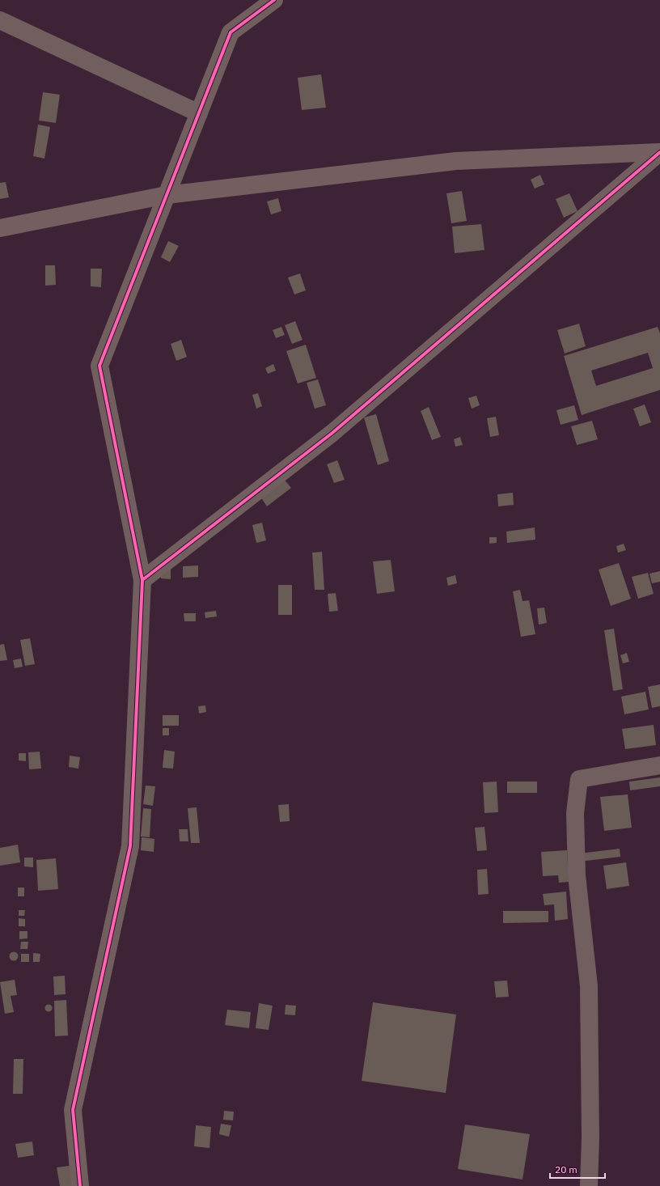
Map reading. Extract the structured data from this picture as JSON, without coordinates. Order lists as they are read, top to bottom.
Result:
{
  "scale_bar": "20 m"
}
